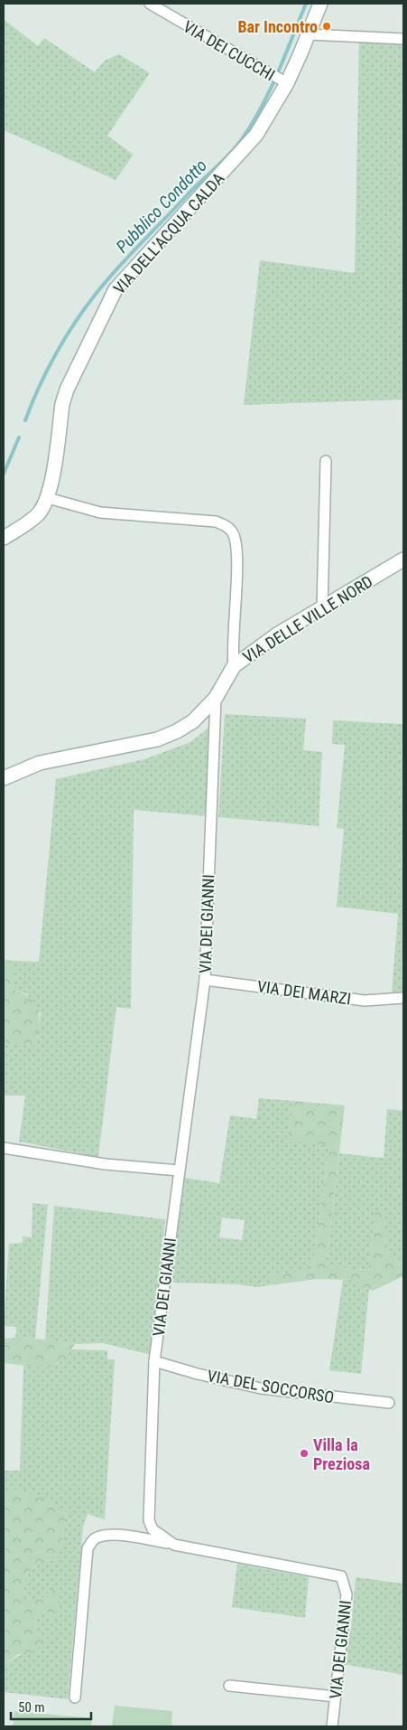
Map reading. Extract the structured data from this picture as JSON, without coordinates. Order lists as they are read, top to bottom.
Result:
{
  "streets": {
    "street": [
      "VIA DEI CUCCHI",
      "VIA DELL'ACQUA CALDA",
      "VIA DELLE VILLE NORD",
      "VIA DEI GIANNI",
      "VIA DEI MARZI",
      "VIA DEL SOCCORSO"
    ]
  },
  "crossings": [
    ["VIA DEI CUCCHI", "VIA DELL'ACQUA CALDA"],
    ["VIA DELLE VILLE NORD", "VIA DEI GIANNI"],
    ["VIA DEI GIANNI", "VIA DEI MARZI"],
    ["VIA DEI GIANNI", "VIA DEL SOCCORSO"]
  ],
  "water": ["Pubblico Condotto"],
  "places": ["Bar Incontro", "Villa la Preziosa"],
  "scale_bar": "50 m"
}
